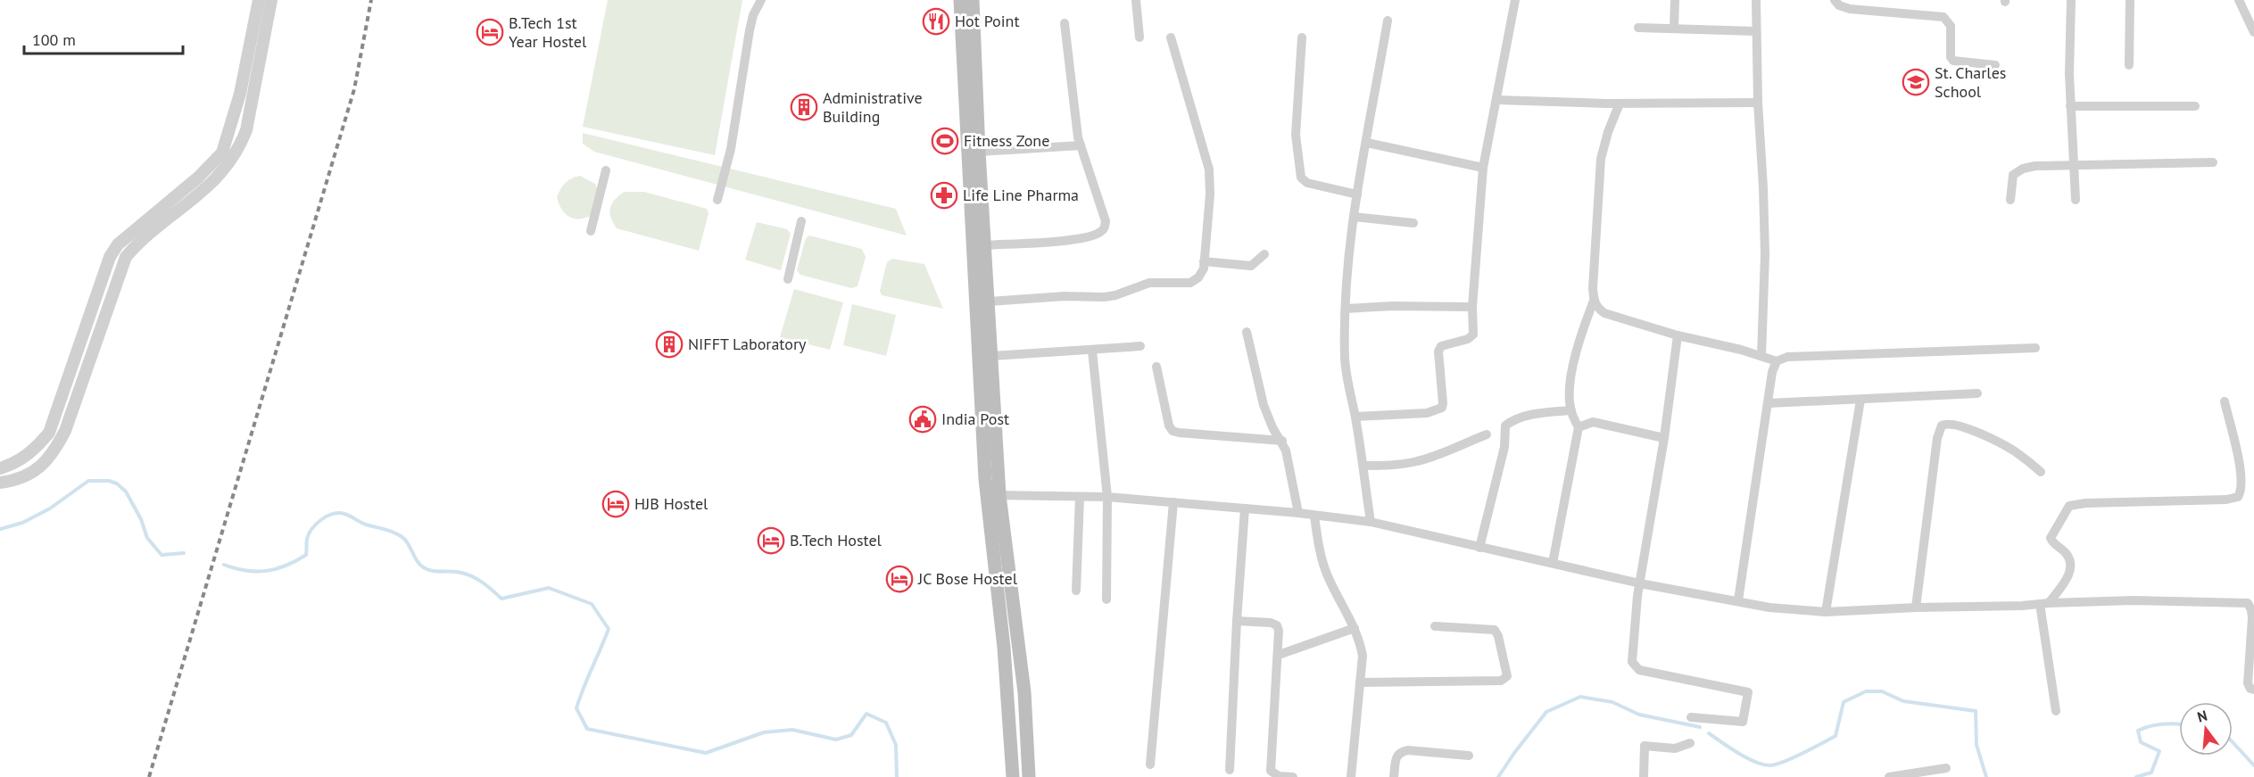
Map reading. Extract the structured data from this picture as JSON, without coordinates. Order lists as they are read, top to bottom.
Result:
{
  "places": {
    "restaurant": ["Hot Point"],
    "hotel": [
      "B.Tech 1st Year Hostel",
      "HJB Hostel",
      "B.Tech Hostel",
      "JC Bose Hostel"
    ],
    "school or university": ["St. Charles School"],
    "building": ["Administrative Building", "NIFFT Laboratory"],
    "sports": ["Fitness Zone"],
    "pharmacy": ["Life Line Pharma"],
    "public building": ["India Post"]
  },
  "scale_bar": "100 m",
  "north": "top"
}
